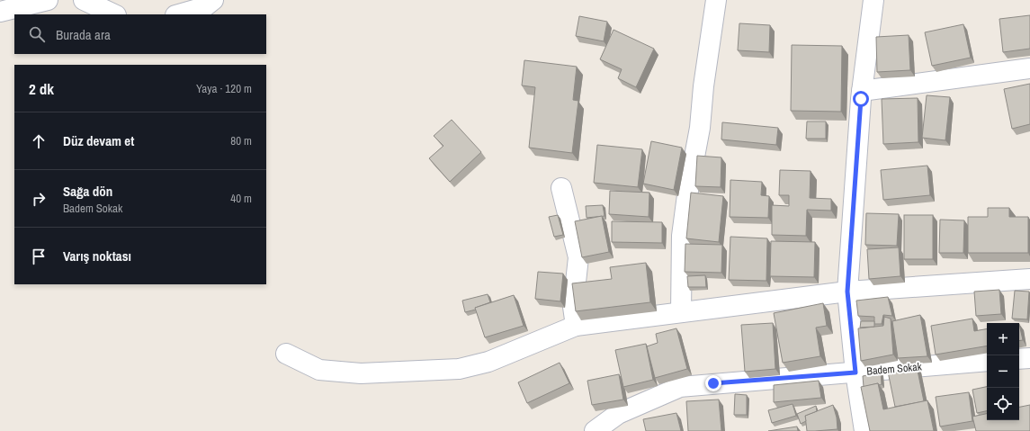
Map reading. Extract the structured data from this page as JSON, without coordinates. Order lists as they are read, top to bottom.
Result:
{
  "streets": {
    "street": ["Badem Sokak"]
  },
  "page": {
    "search": "Burada ara",
    "heading": ["2 dk", "Yaya · 120 m"],
    "list": [
      ["Düz devam et", "80 m"],
      ["Sağa dön", "Badem Sokak", "40 m"],
      "Varış noktası"
    ],
    "map_buttons": ["+", "−"]
  }
}
